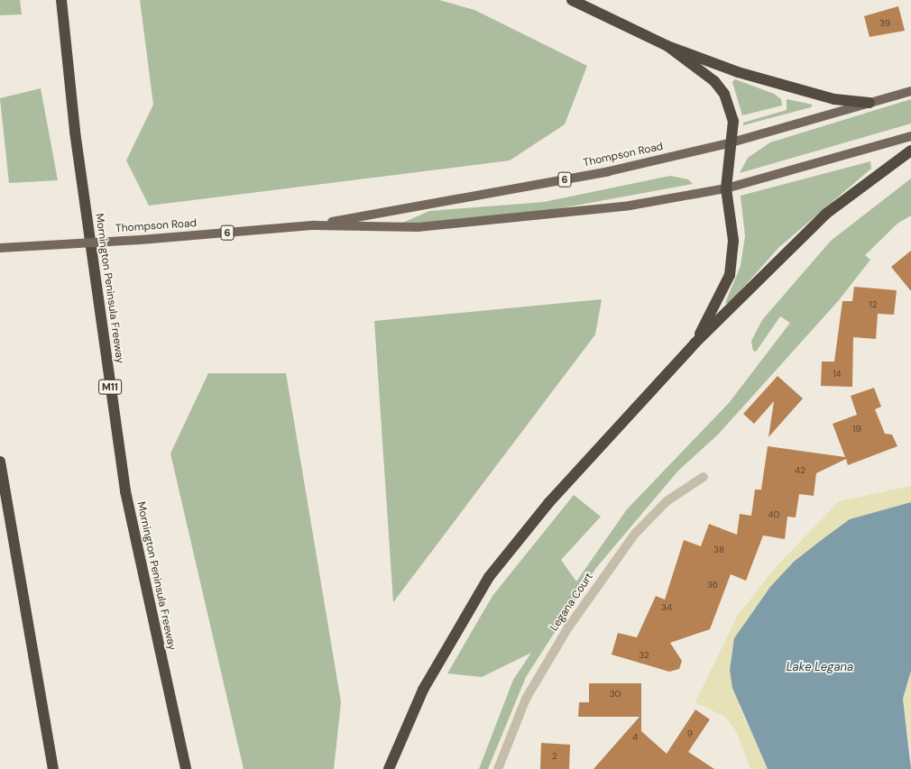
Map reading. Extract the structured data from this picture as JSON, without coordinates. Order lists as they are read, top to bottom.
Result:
{
  "streets": {
    "highway": ["Mornington Peninsula Freeway", "M11"],
    "main road": ["Thompson Road", "6"],
    "street": ["Legana Court"]
  },
  "water": ["Lake Legana"],
  "house_numbers": [
    "39",
    "12",
    "14",
    "19",
    "42",
    "40",
    "38",
    "36",
    "34",
    "32",
    "30",
    "9",
    "4",
    "2"
  ]
}
